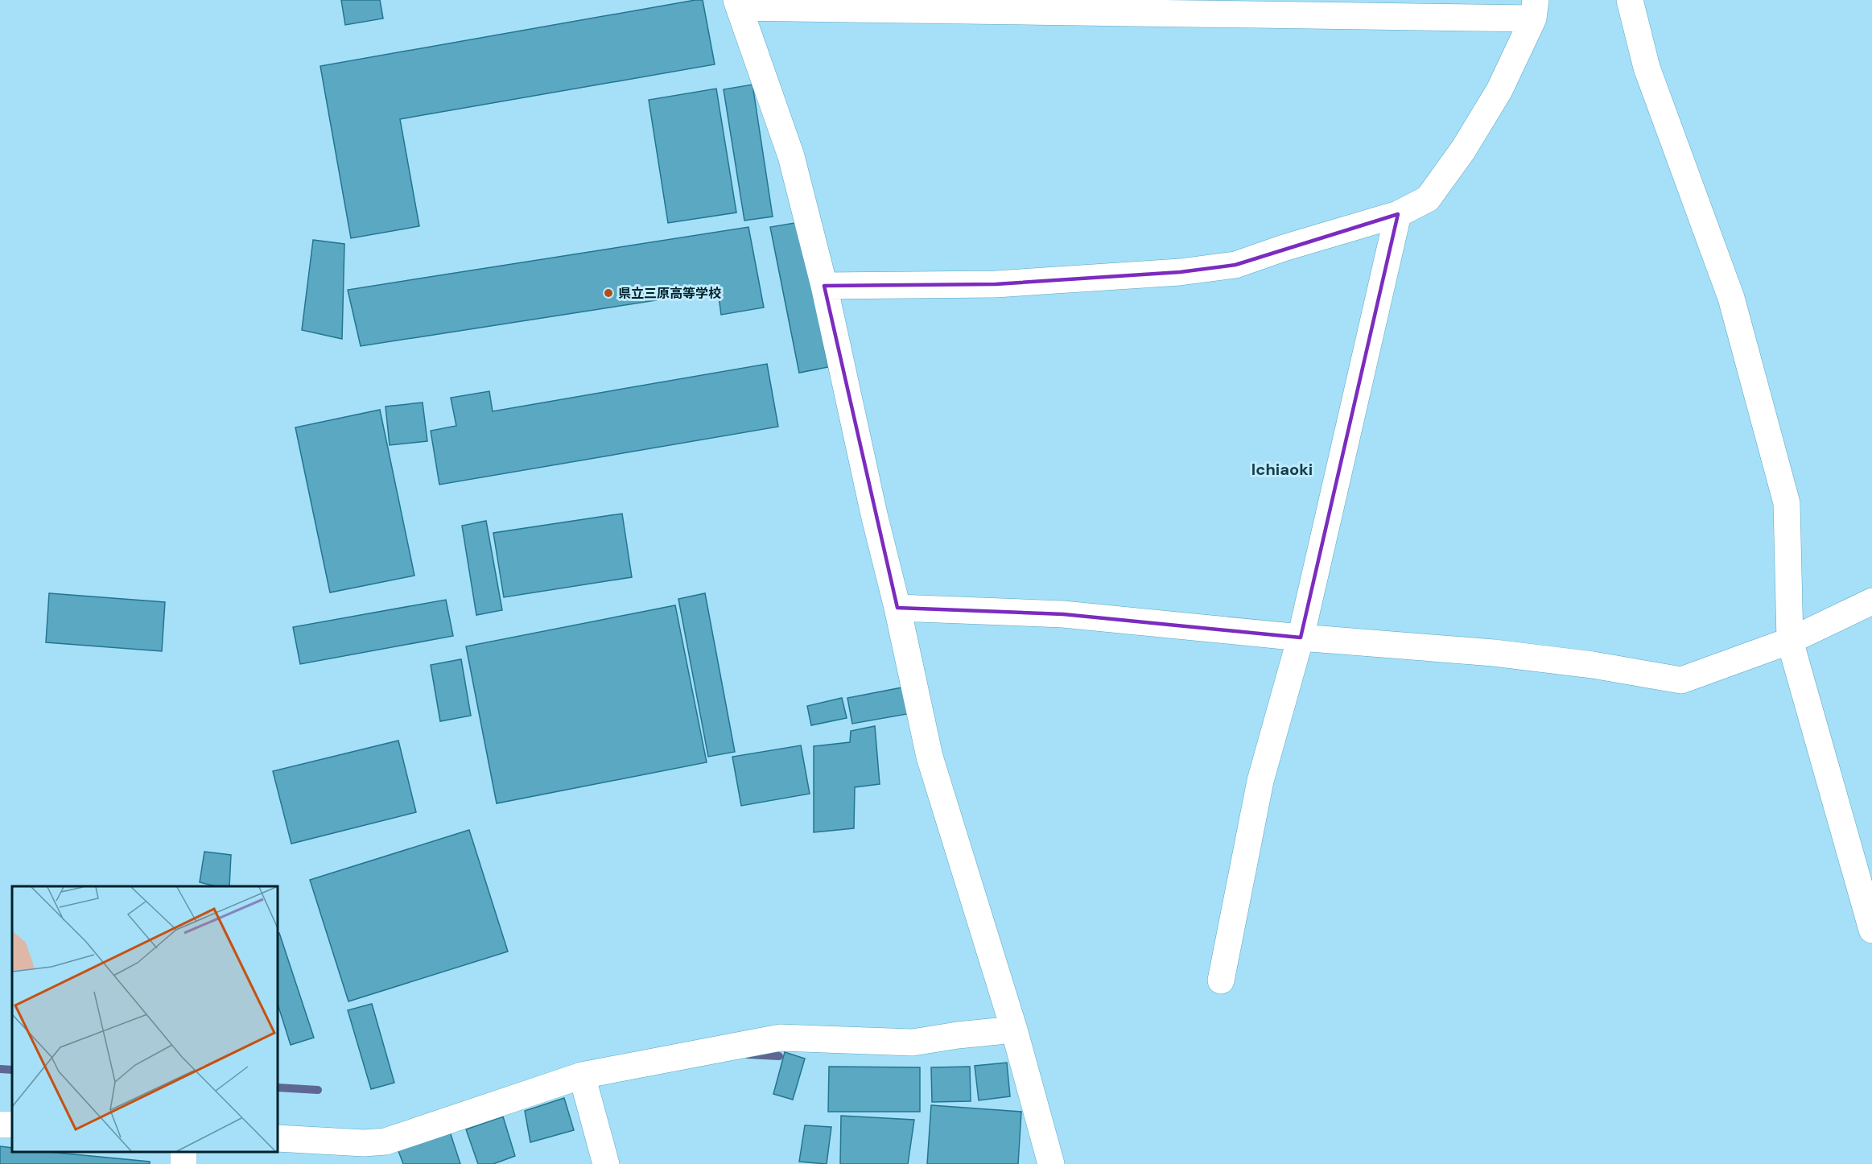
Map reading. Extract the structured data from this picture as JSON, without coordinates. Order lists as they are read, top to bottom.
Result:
{
  "districts": ["Ichiaoki"],
  "places": ["県立三原高等学校"]
}
